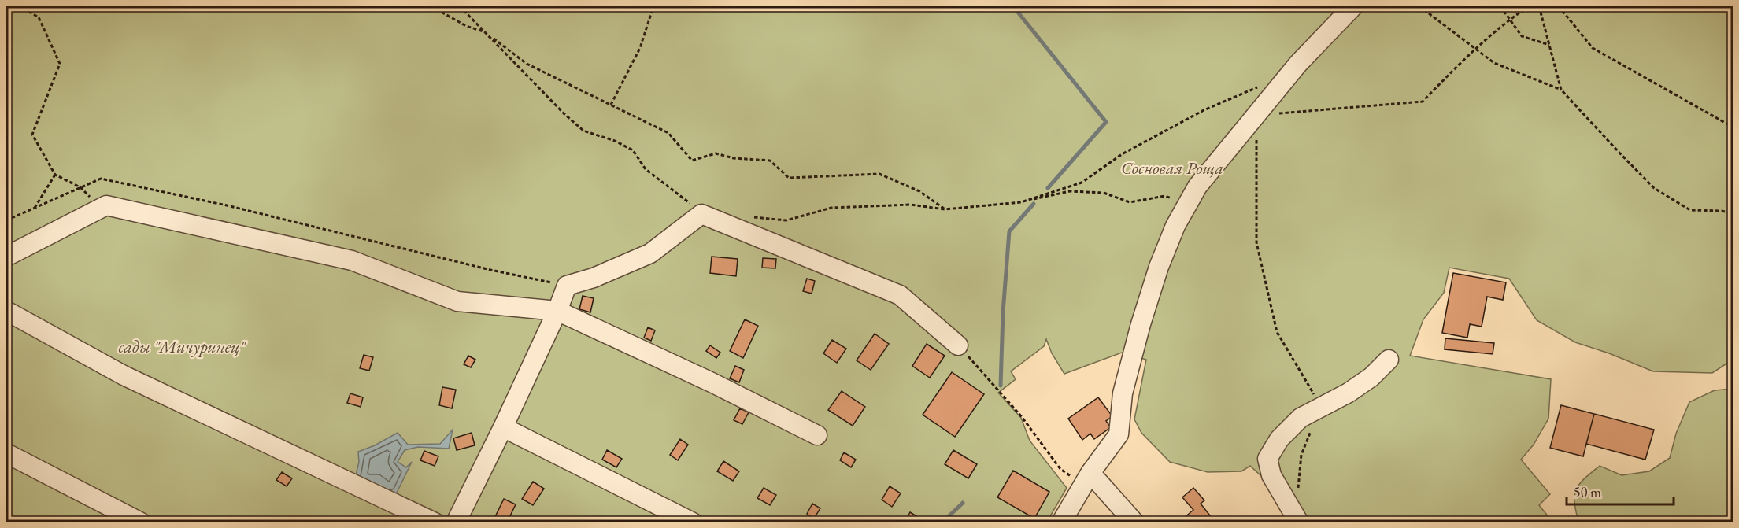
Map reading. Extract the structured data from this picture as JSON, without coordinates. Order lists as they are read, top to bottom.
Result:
{
  "parks": ["Сосновая Роща", "сады \"Мичуринец\""],
  "scale_bar": "50 m"
}
